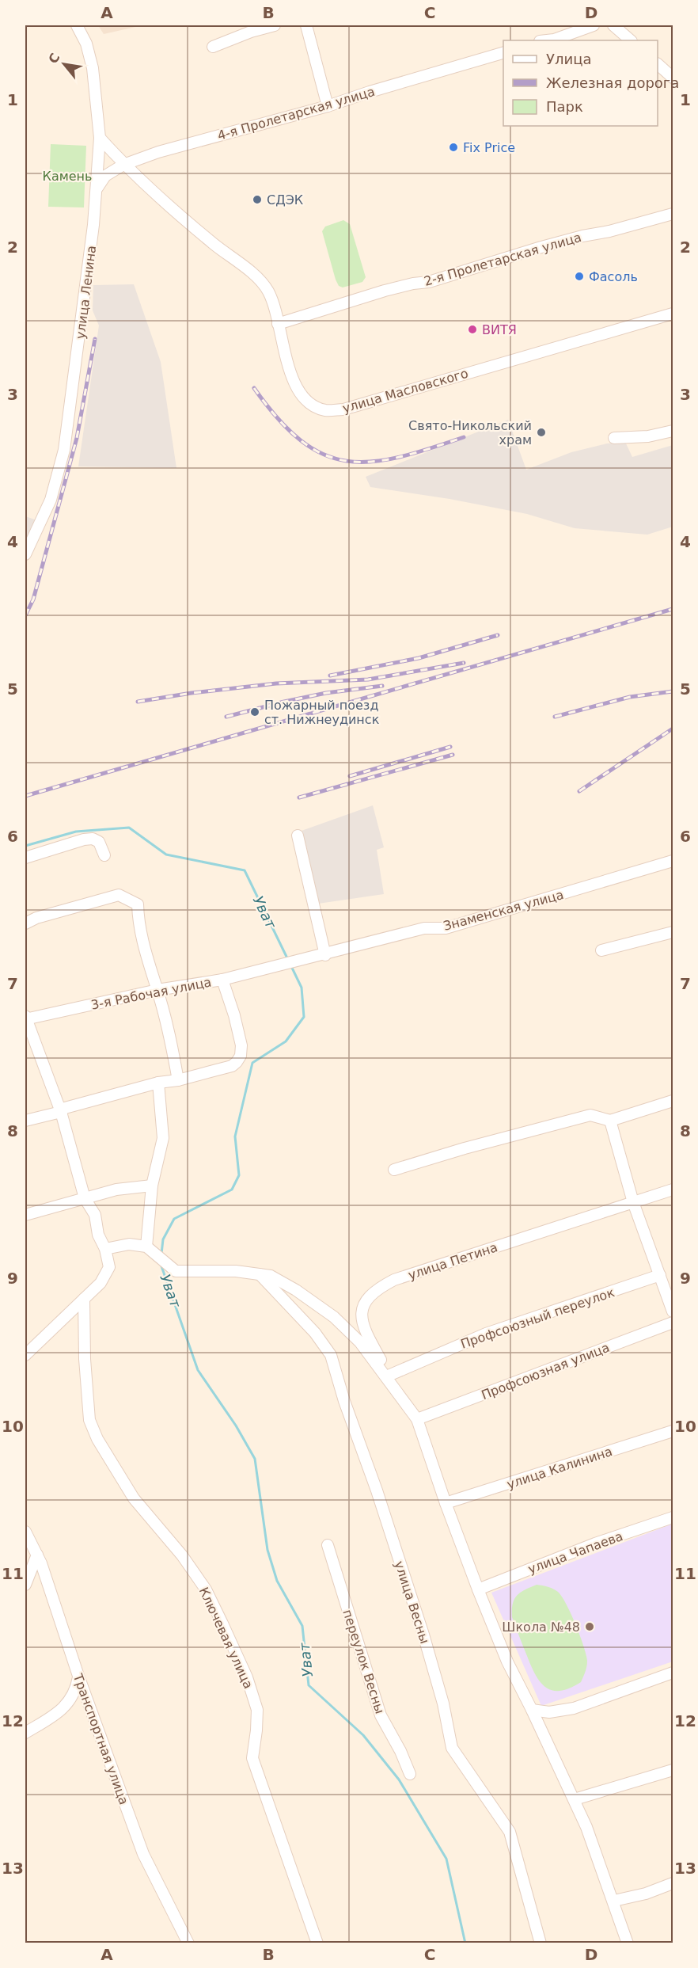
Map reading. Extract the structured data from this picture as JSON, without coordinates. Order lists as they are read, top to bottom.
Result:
{
  "streets": {
    "street": [
      "4-я Пролетарская улица",
      "2-я Пролетарская улица",
      "улица Ленина",
      "улица Масловского",
      "Знаменская улица",
      "3-я Рабочая улица",
      "улица Петина",
      "Профсоюзный переулок",
      "Профсоюзная улица",
      "улица Калинина",
      "улица Чапаева",
      "улица Весны",
      "Ключевая улица",
      "переулок Весны",
      "Транспортная улица"
    ]
  },
  "crossings": [
    ["4-я Пролетарская улица", "улица Ленина"],
    ["4-я Пролетарская улица", "улица Масловского"],
    ["2-я Пролетарская улица", "улица Масловского"],
    ["улица Ленина", "улица Масловского"],
    ["Знаменская улица", "3-я Рабочая улица"],
    ["улица Петина", "Профсоюзный переулок"],
    ["улица Петина", "Профсоюзная улица"]
  ],
  "water": ["Уват"],
  "parks": ["Камень"],
  "places": [
    "Fix Price",
    "СДЭК",
    "Фасоль",
    "ВИТЯ",
    "Свято-Никольский храм",
    "Пожарный поезд ст. Нижнеудинск",
    "Школа №48"
  ],
  "legend": ["Улица", "Железная дорога", "Парк"],
  "north": "top left",
  "grid": {
    "columns": [
      "A",
      "B",
      "C",
      "D"
    ],
    "rows": [
      "1",
      "2",
      "3",
      "4",
      "5",
      "6",
      "7",
      "8",
      "9",
      "10",
      "11",
      "12",
      "13"
    ]
  }
}
